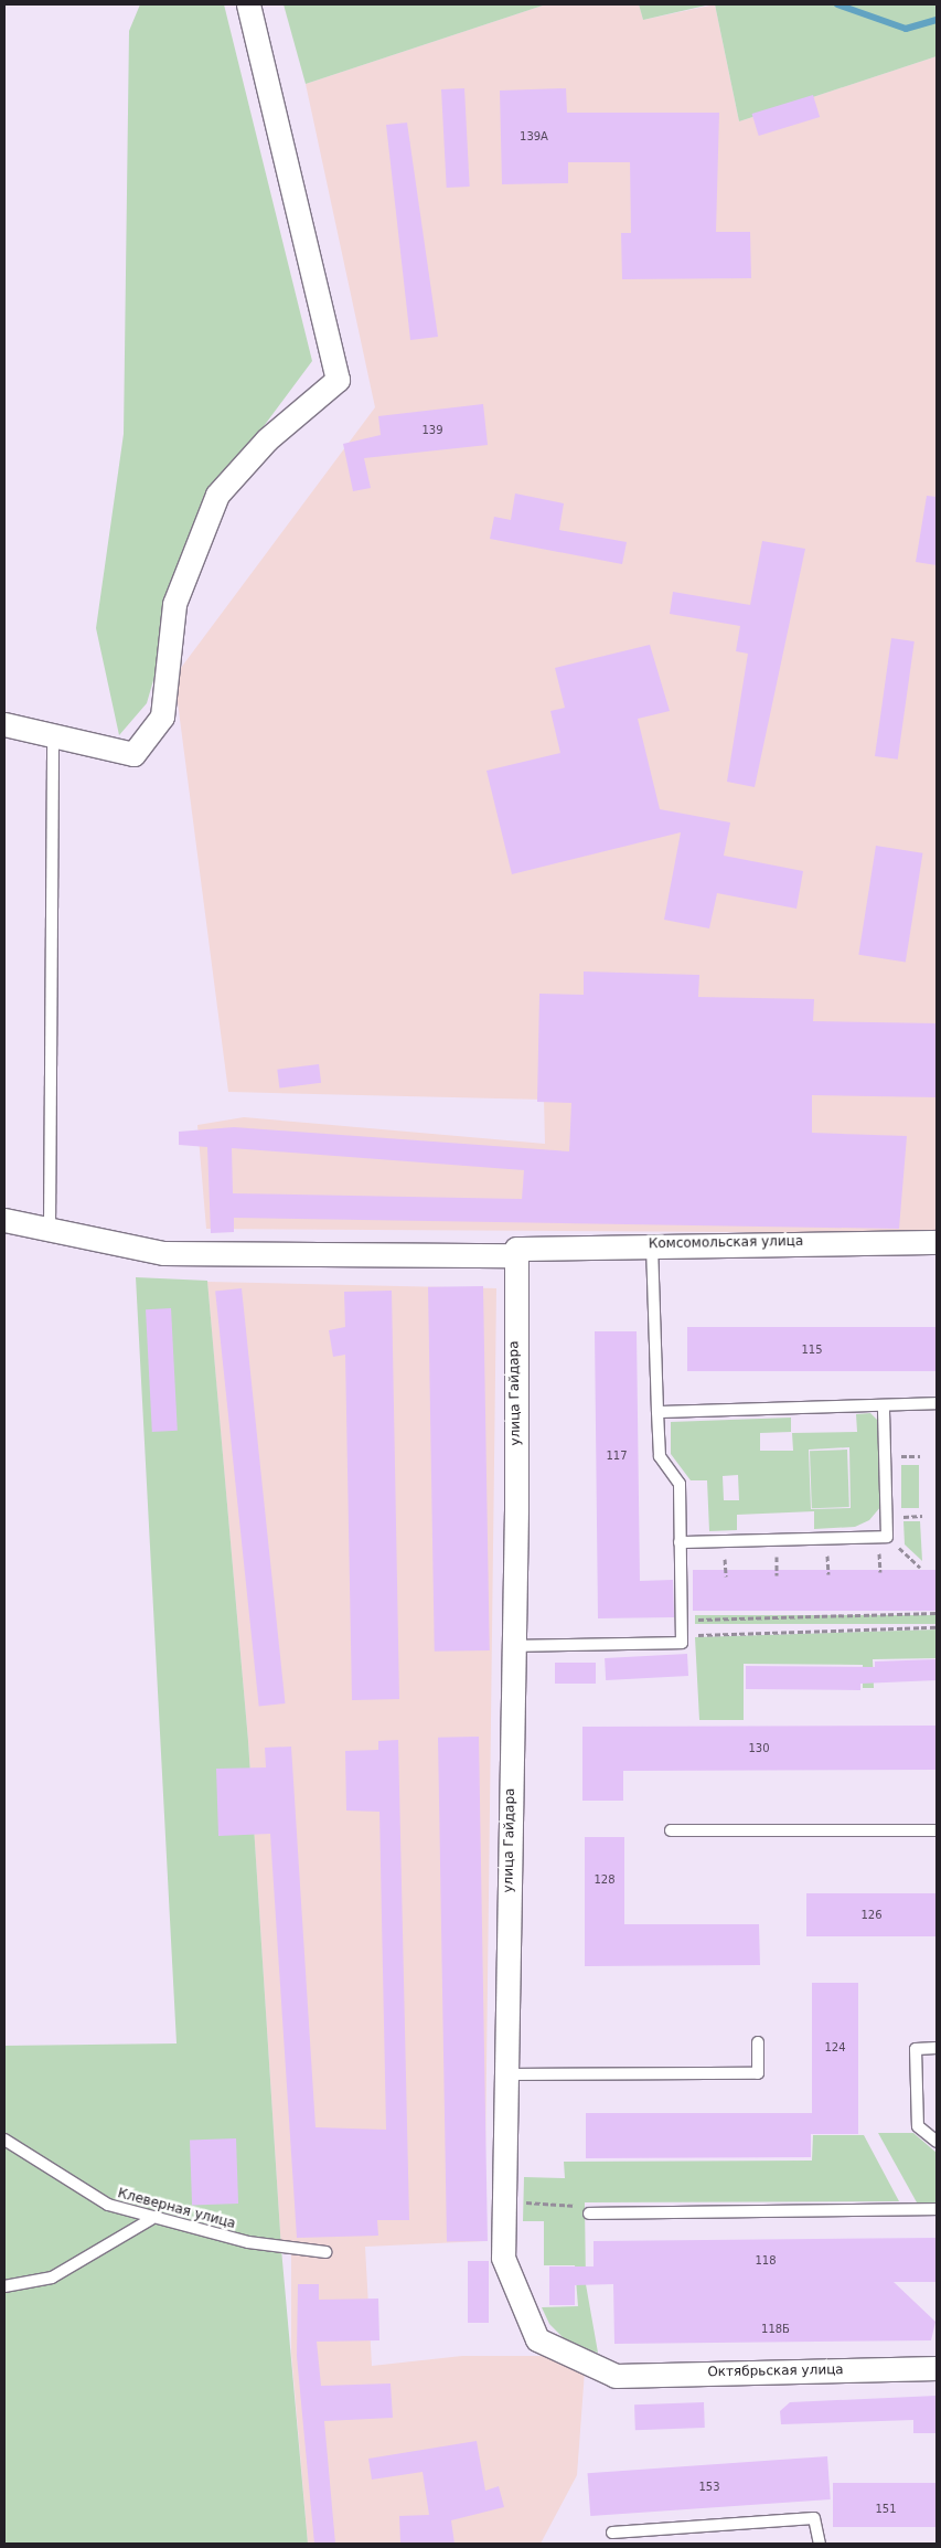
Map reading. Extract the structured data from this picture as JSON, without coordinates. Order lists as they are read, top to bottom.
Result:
{
  "streets": {
    "street": ["Комсомольская улица", "улица Гайдара", "Октябрьская улица"],
    "lane": ["Клеверная улица"]
  },
  "crossings": [
    ["Комсомольская улица", "улица Гайдара"],
    ["улица Гайдара", "Октябрьская улица"]
  ],
  "house_numbers": [
    "139А",
    "139",
    "115",
    "117",
    "130",
    "128",
    "126",
    "124",
    "118",
    "118Б",
    "153",
    "151"
  ]
}
